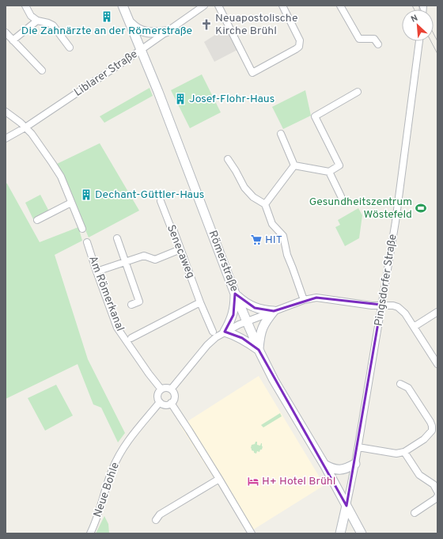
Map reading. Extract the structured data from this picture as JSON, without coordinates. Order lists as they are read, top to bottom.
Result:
{
  "streets": {
    "main road": ["Römerstraße"],
    "street": [
      "Liblarer Straße",
      "Senecaweg",
      "Pingsdorfer Straße",
      "Am Römerkanal",
      "Neue Bohle"
    ]
  },
  "crossings": [
    ["Liblarer Straße", "Römerstraße"],
    ["Römerstraße", "Pingsdorfer Straße"],
    ["Am Römerkanal", "Neue Bohle"]
  ],
  "places": {
    "building": ["Die Zahnärzte an der Römerstraße", "Josef-Flohr-Haus", "Dechant-Güttler-Haus"],
    "church": ["Neuapostolische Kirche Brühl"],
    "sports": ["Gesundheitszentrum Wöstefeld"],
    "supermarket": ["HIT"],
    "hotel": ["H+ Hotel Brühl"]
  },
  "north": "top left"
}
